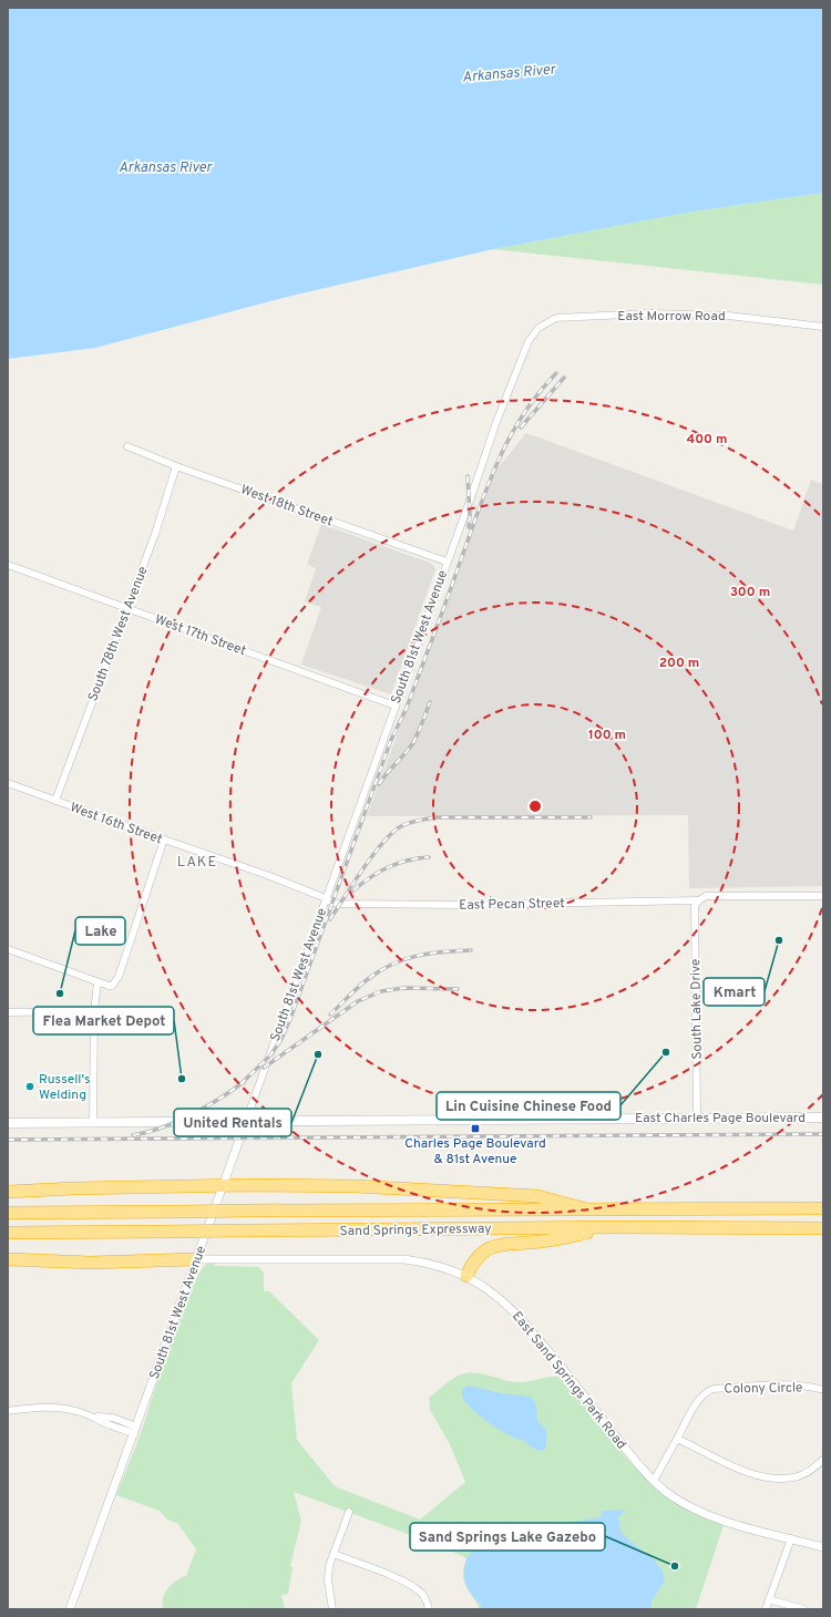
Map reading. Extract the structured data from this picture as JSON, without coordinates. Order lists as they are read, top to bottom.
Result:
{
  "streets": {
    "highway": ["Sand Springs Expressway"],
    "main road": ["East Charles Page Boulevard"],
    "street": [
      "East Morrow Road",
      "West 18th Street",
      "South 78th West Avenue",
      "West 17th Street",
      "South 81st West Avenue",
      "West 16th Street",
      "East Pecan Street",
      "South Lake Drive",
      "East Sand Springs Park Road",
      "Colony Circle"
    ]
  },
  "crossings": [
    ["East Morrow Road", "South 81st West Avenue"],
    ["West 18th Street", "South 78th West Avenue"],
    ["West 18th Street", "South 81st West Avenue"],
    ["South 78th West Avenue", "West 17th Street"],
    ["South 78th West Avenue", "West 16th Street"],
    ["West 17th Street", "South 81st West Avenue"],
    ["South 81st West Avenue", "West 16th Street"],
    ["South 81st West Avenue", "East Pecan Street"],
    ["South 81st West Avenue", "East Charles Page Boulevard"],
    ["South 81st West Avenue", "East Sand Springs Park Road"],
    ["West 16th Street", "East Pecan Street"],
    ["East Pecan Street", "South Lake Drive"],
    ["South Lake Drive", "East Charles Page Boulevard"],
    ["East Sand Springs Park Road", "Colony Circle"]
  ],
  "districts": ["LAKE"],
  "water": ["Arkansas River"],
  "places": {
    "other": [
      "Kmart",
      "Lake",
      "Lin Cuisine Chinese Food",
      "United Rentals",
      "Flea Market Depot",
      "Russell's Welding",
      "Sand Springs Lake Gazebo"
    ],
    "transit": ["Charles Page Boulevard & 81st Avenue"]
  },
  "rings": [
    "400 m",
    "300 m",
    "200 m",
    "100 m"
  ]
}
